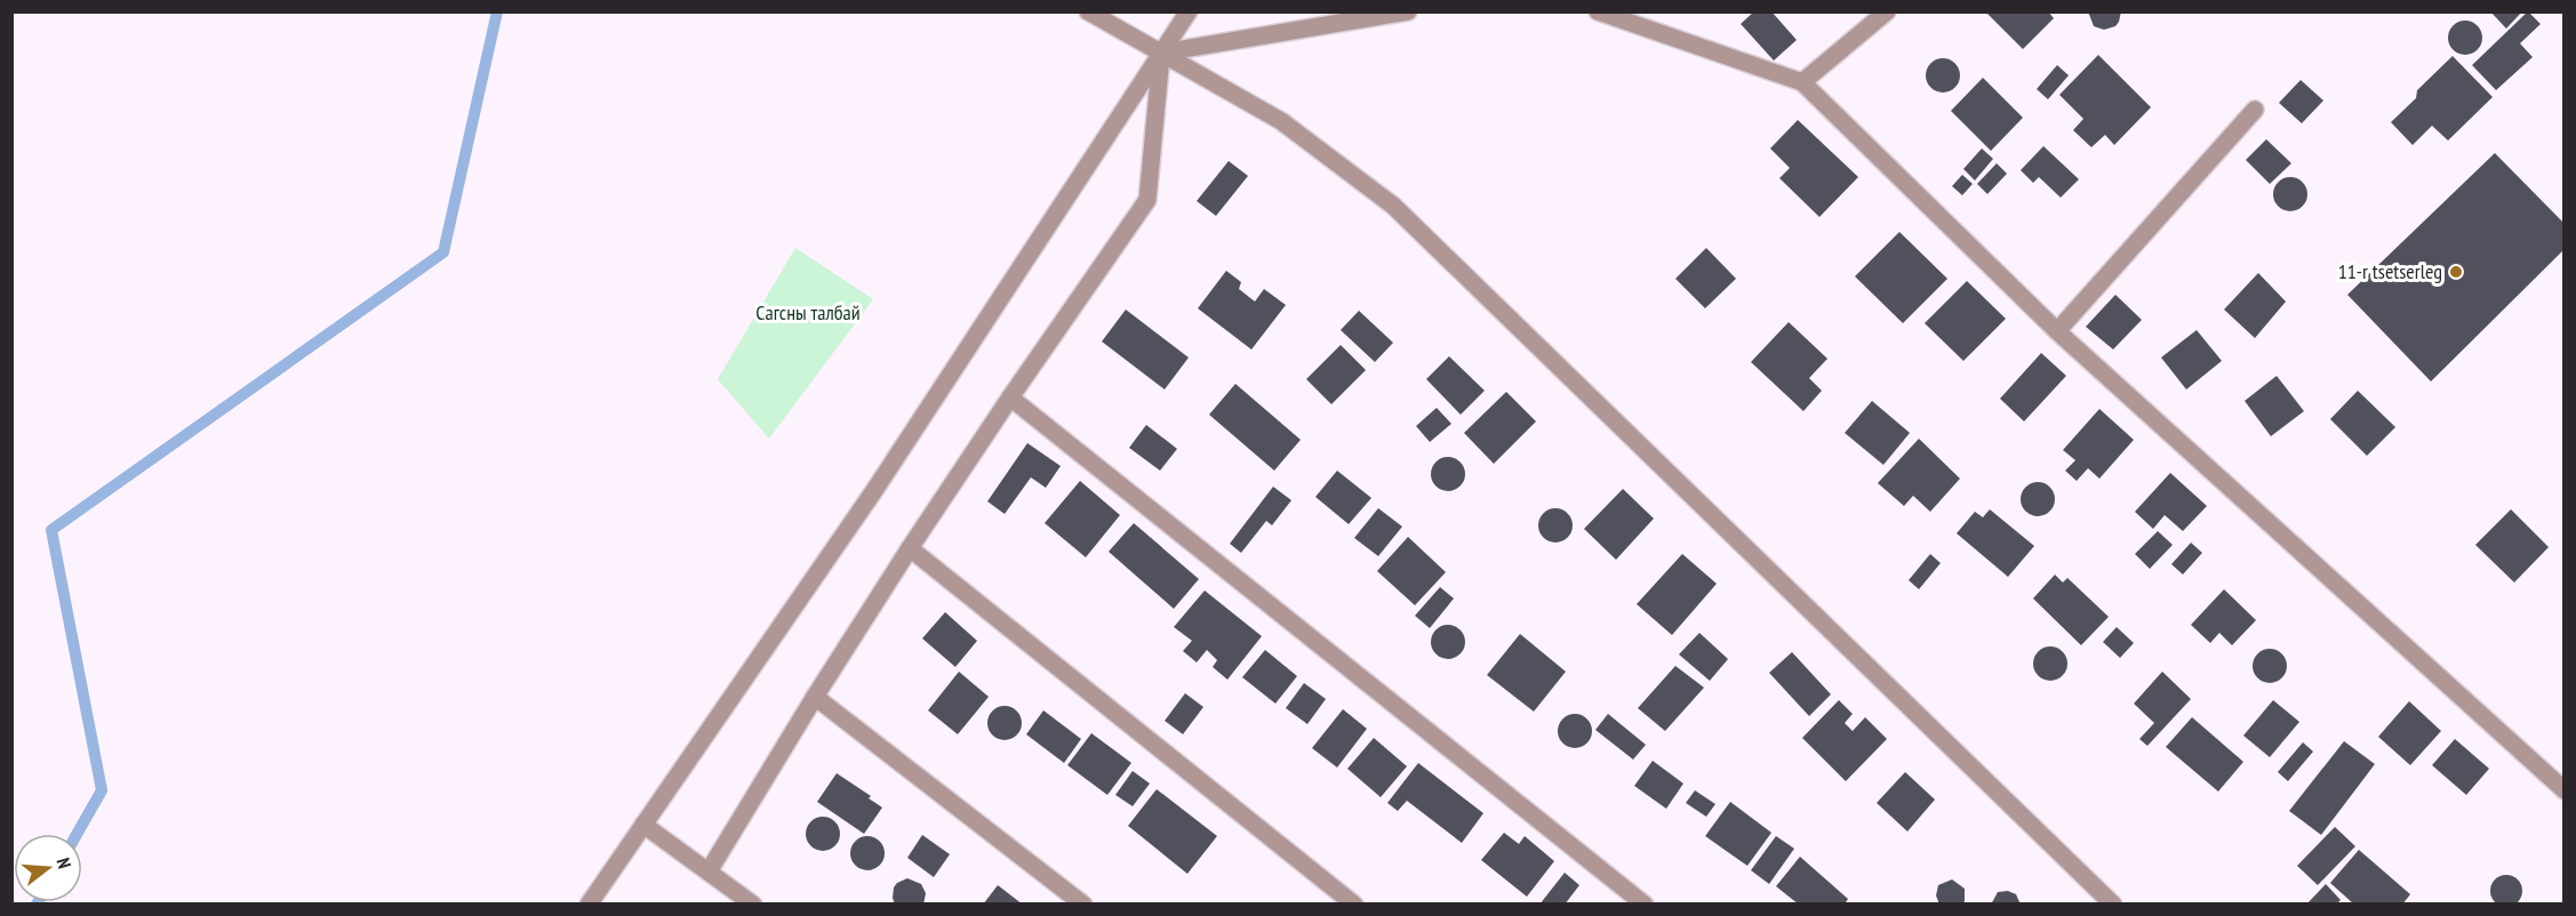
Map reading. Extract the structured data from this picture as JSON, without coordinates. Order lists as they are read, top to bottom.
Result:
{
  "parks": ["Сагсны талбай"],
  "places": ["11-r tsetserleg"],
  "north": "right"
}
